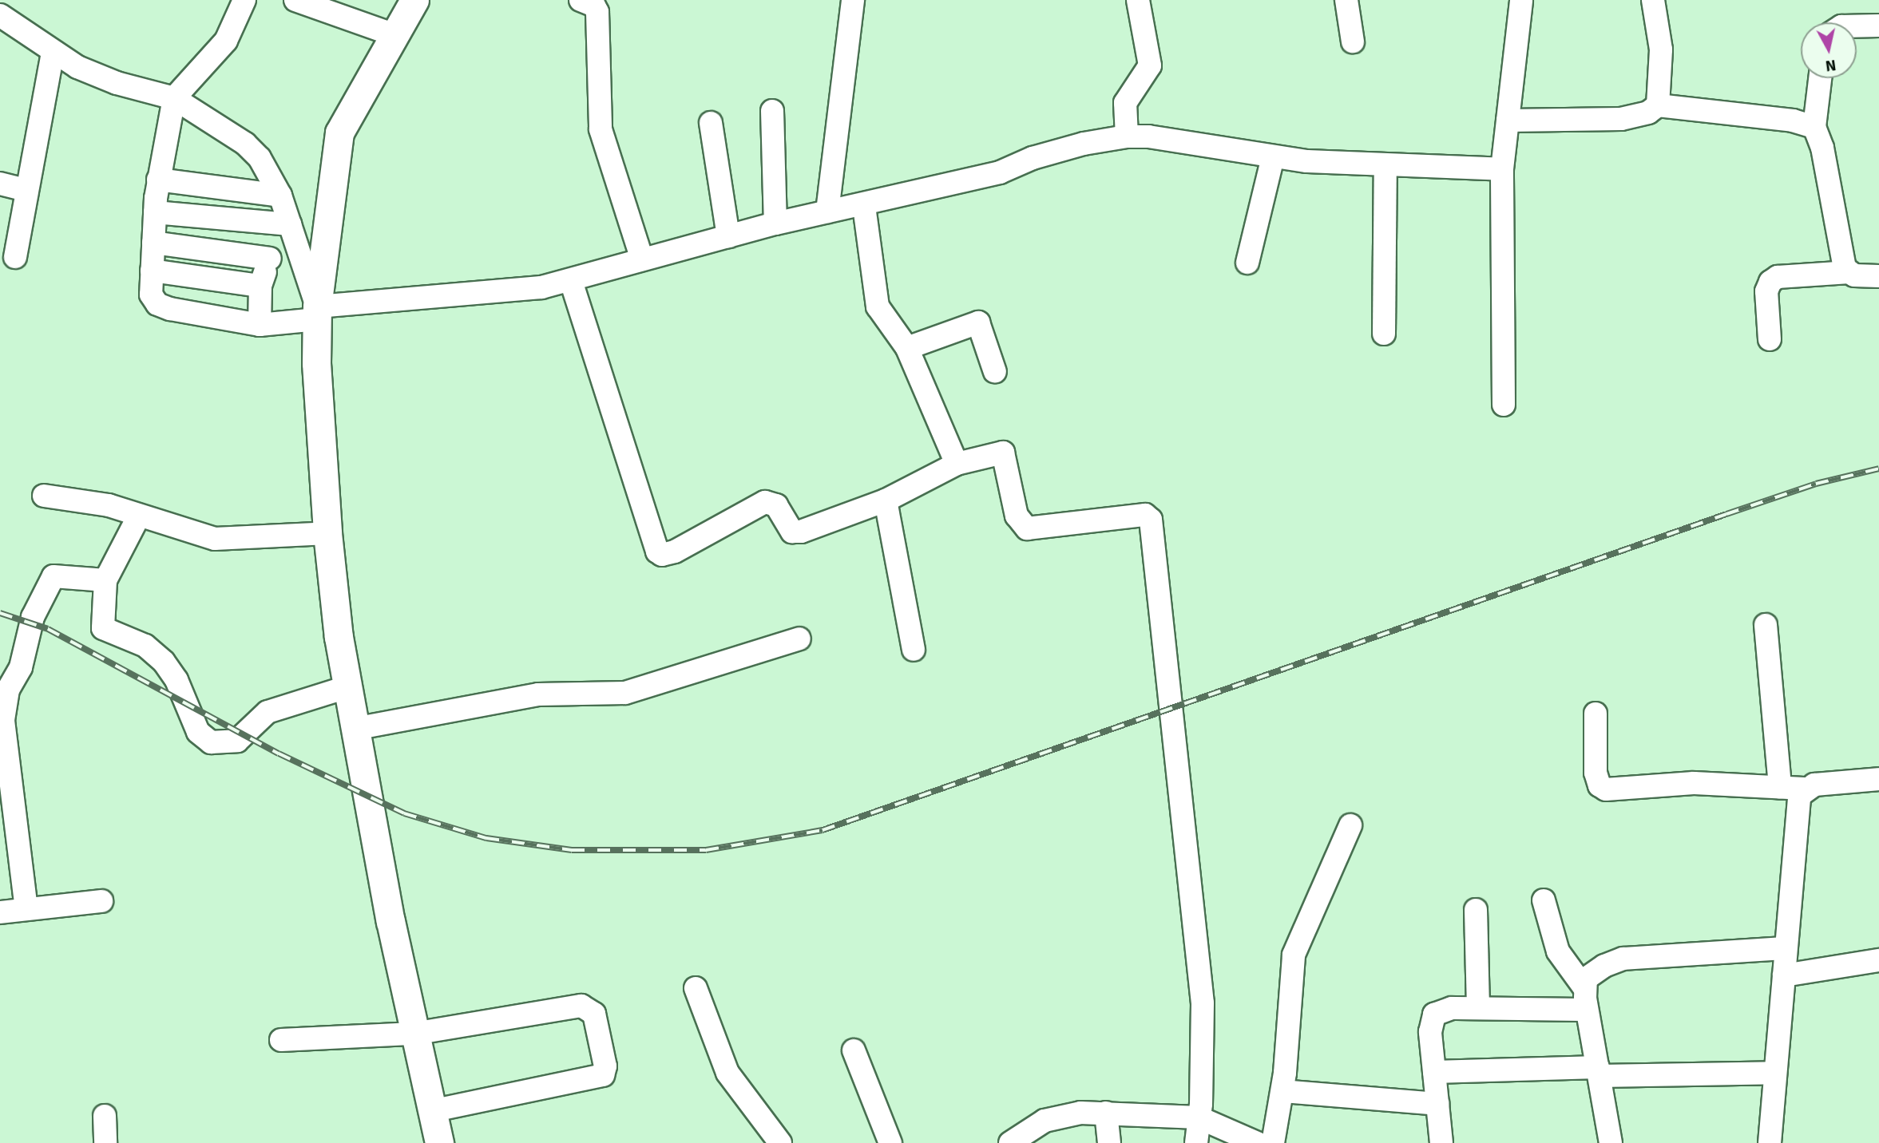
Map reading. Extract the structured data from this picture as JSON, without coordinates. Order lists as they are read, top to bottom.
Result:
{
  "north": "bottom"
}
